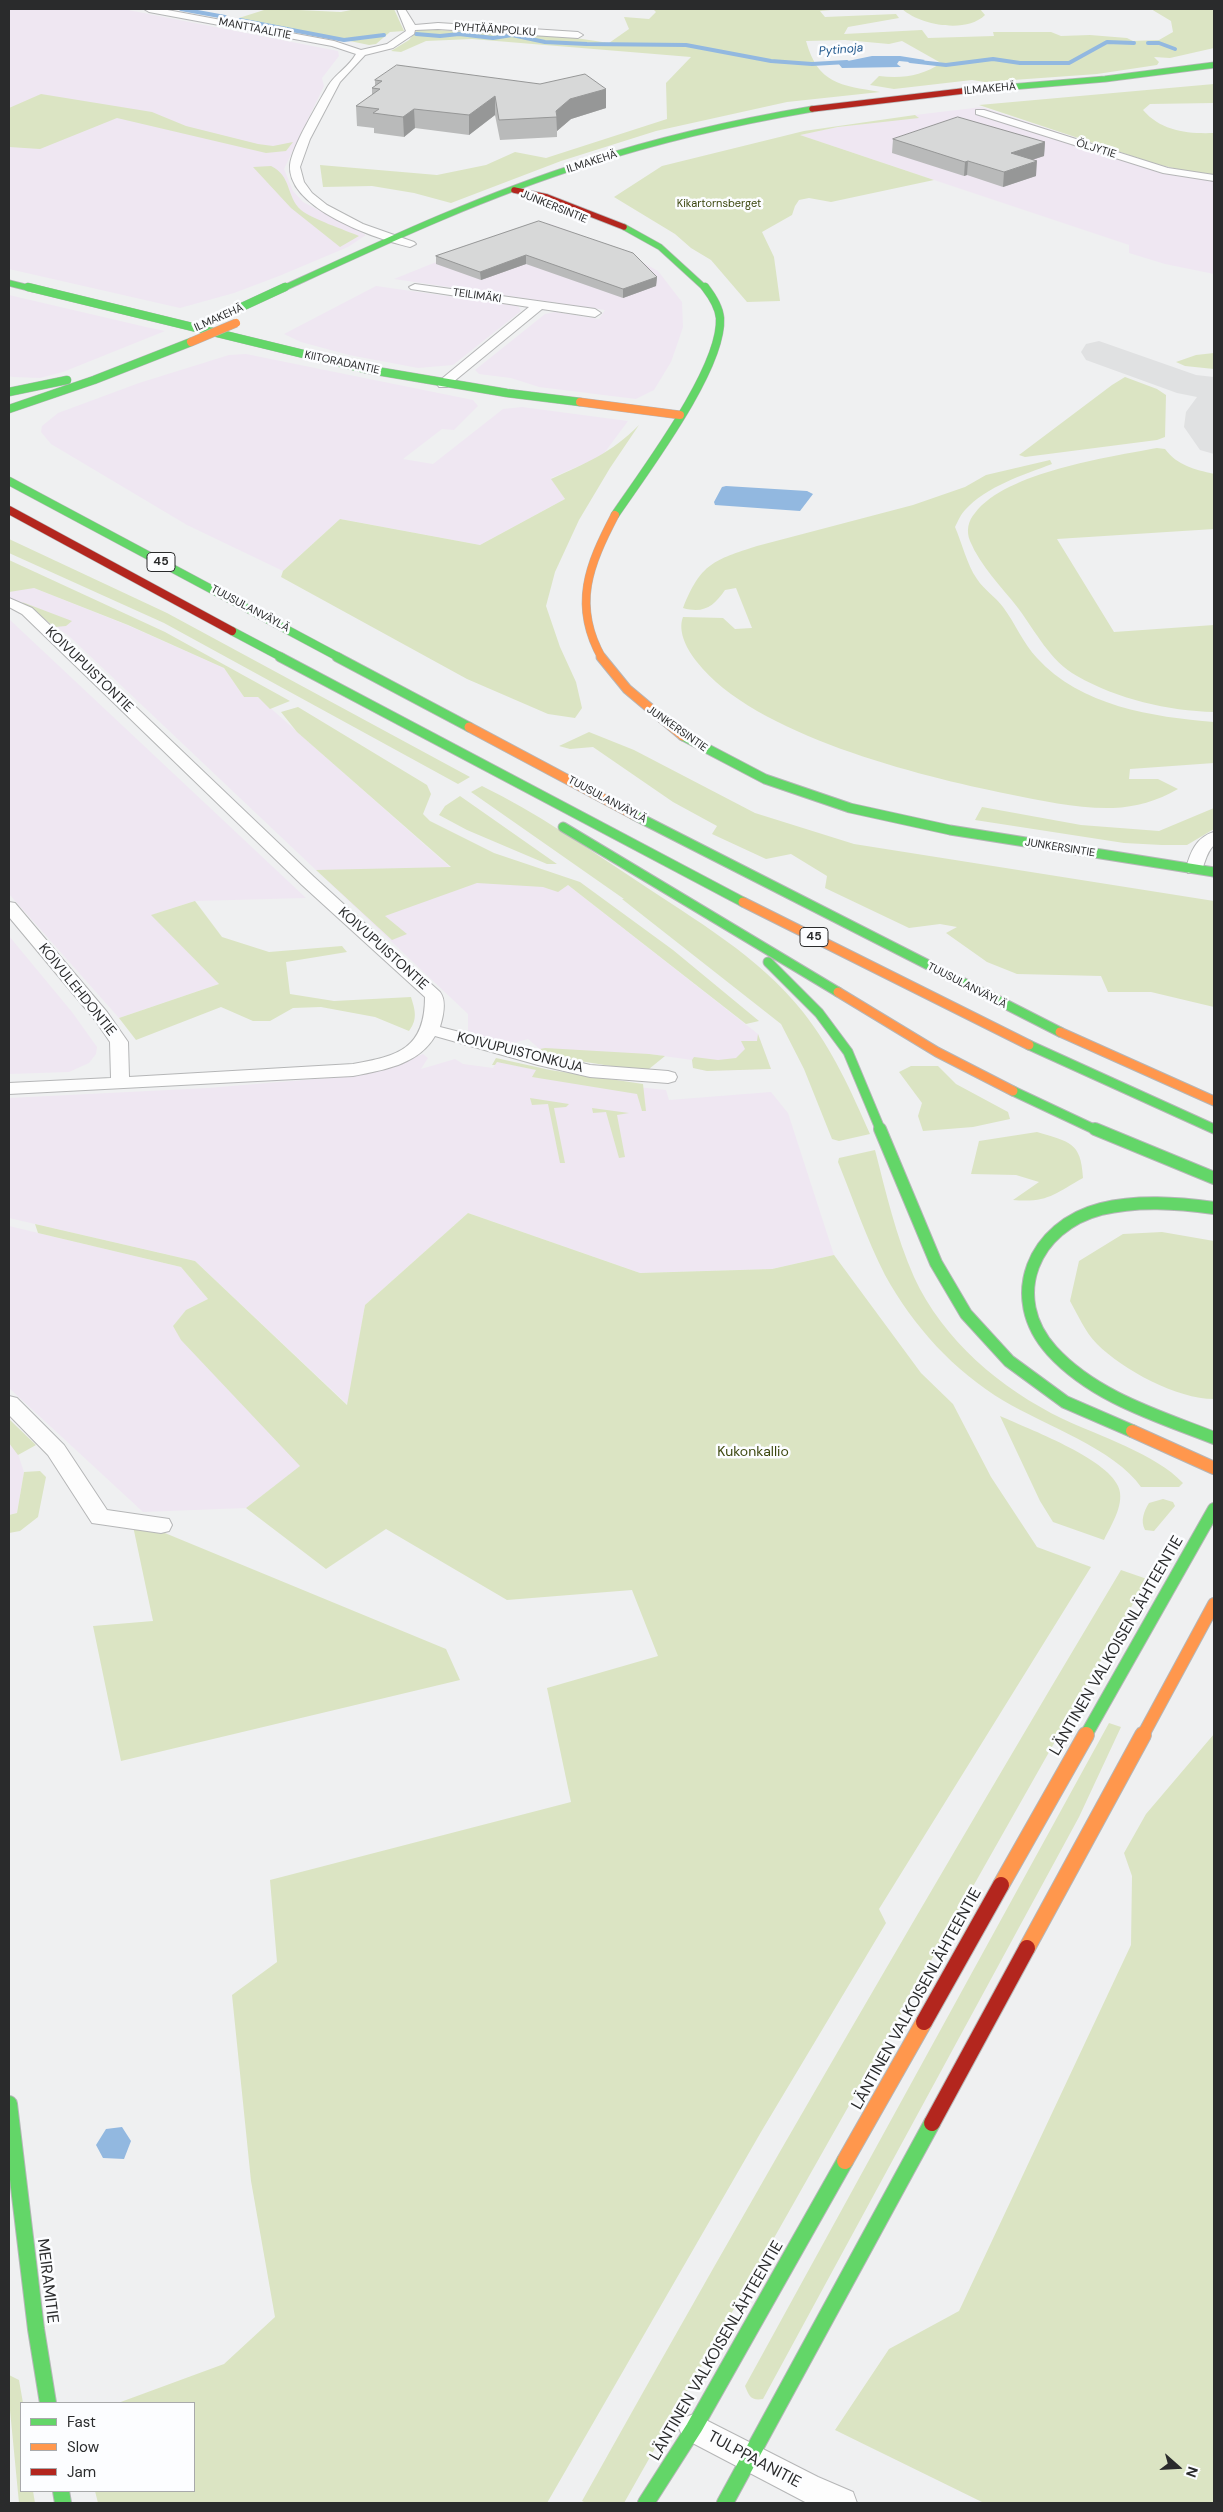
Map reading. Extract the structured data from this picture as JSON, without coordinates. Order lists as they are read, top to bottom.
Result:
{
  "streets": {
    "main road": [
      "ILMAKEHÄ",
      "JUNKERSINTIE",
      "KIITORADANTIE",
      "45",
      "TUUSULANVÄYLÄ",
      "LÄNTINEN VALKOISENLÄHTEENTIE",
      "MEIRAMITIE"
    ],
    "street": [
      "MANTTAALITIE",
      "PYHTÄÄNPOLKU",
      "ÖLJYTIE",
      "TEILIMÄKI",
      "KOIVUPUISTONTIE",
      "KOIVULEHDONTIE",
      "KOIVUPUISTONKUJA",
      "TULPPAANITIE"
    ]
  },
  "crossings": [
    ["ILMAKEHÄ", "JUNKERSINTIE"],
    ["JUNKERSINTIE", "KIITORADANTIE"],
    ["KOIVUPUISTONTIE", "KOIVUPUISTONKUJA"],
    ["LÄNTINEN VALKOISENLÄHTEENTIE", "TULPPAANITIE"]
  ],
  "water": ["Pytinoja"],
  "parks": ["Kikartornsberget", "Kukonkallio"],
  "legend": ["Fast", "Slow", "Jam"],
  "north": "right"
}
